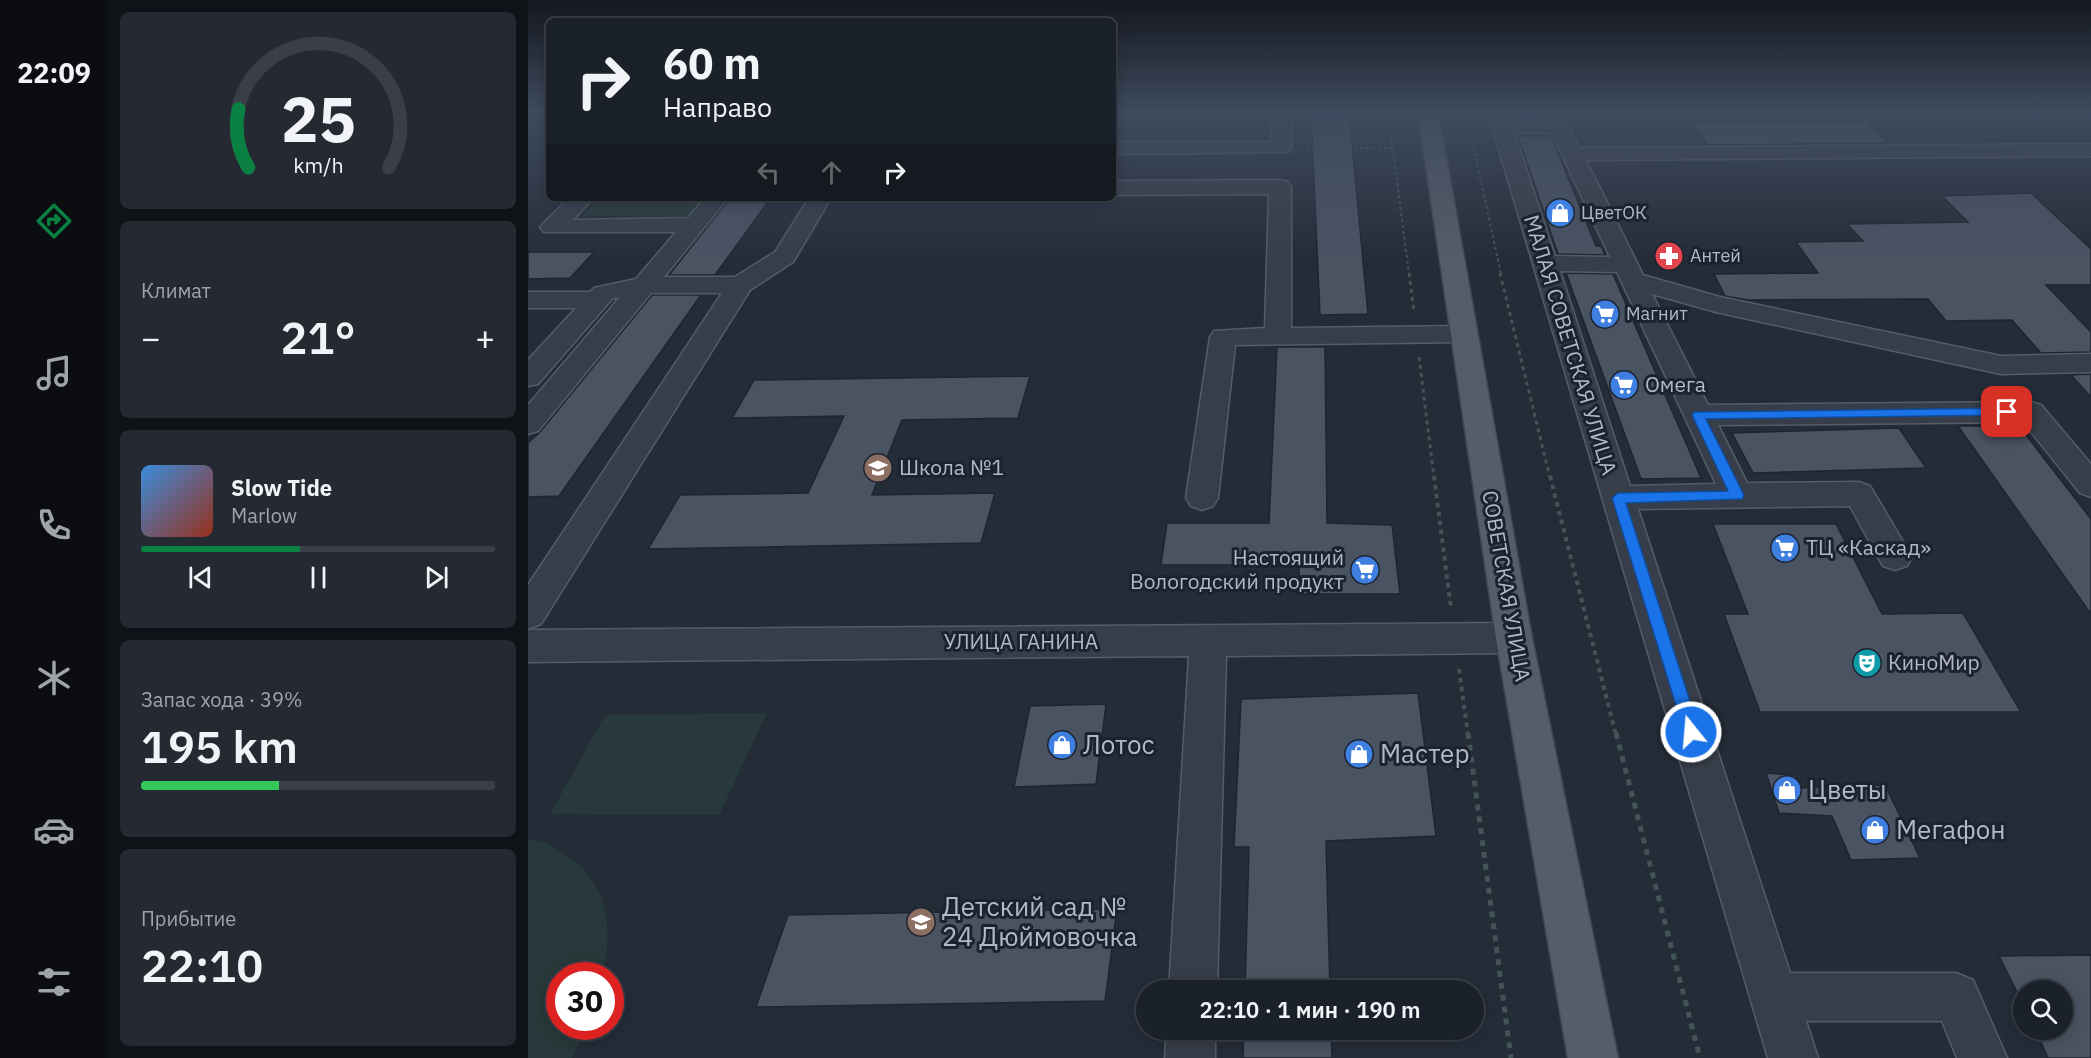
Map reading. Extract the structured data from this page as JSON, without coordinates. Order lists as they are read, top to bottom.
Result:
{
  "streets": {
    "main road": ["СОВЕТСКАЯ УЛИЦА"],
    "street": ["МАЛАЯ СОВЕТСКАЯ УЛИЦА", "УЛИЦА ГАНИНА"]
  },
  "crossings": [
    ["СОВЕТСКАЯ УЛИЦА", "УЛИЦА ГАНИНА"]
  ],
  "places": {
    "shop": [
      "ЦветОК",
      "Лотос",
      "Мастер",
      "Цветы",
      "Мегафон"
    ],
    "pharmacy": ["Антей"],
    "supermarket": [
      "Магнит",
      "Омега",
      "ТЦ «Каскад»",
      "Настоящий Вологодский продукт"
    ],
    "school or university": ["Школа №1", "Детский сад № 24 Дюймовочка"],
    "theatre": ["КиноМир"]
  },
  "page": {
    "tabs": "22:09",
    "turn": ["60 m", "Направо"],
    "tile": [
      "Климат",
      ["Запас хода · 39%", "195 km"],
      ["Прибытие", "22:10"]
    ],
    "heat": ["−", "21°", "+"],
    "song": ["Slow Tide", "Marlow"],
    "limit": "30",
    "trip": "22:10 · 1 мин · 190 m",
    "gauge": ["25", "km/h"]
  }
}
